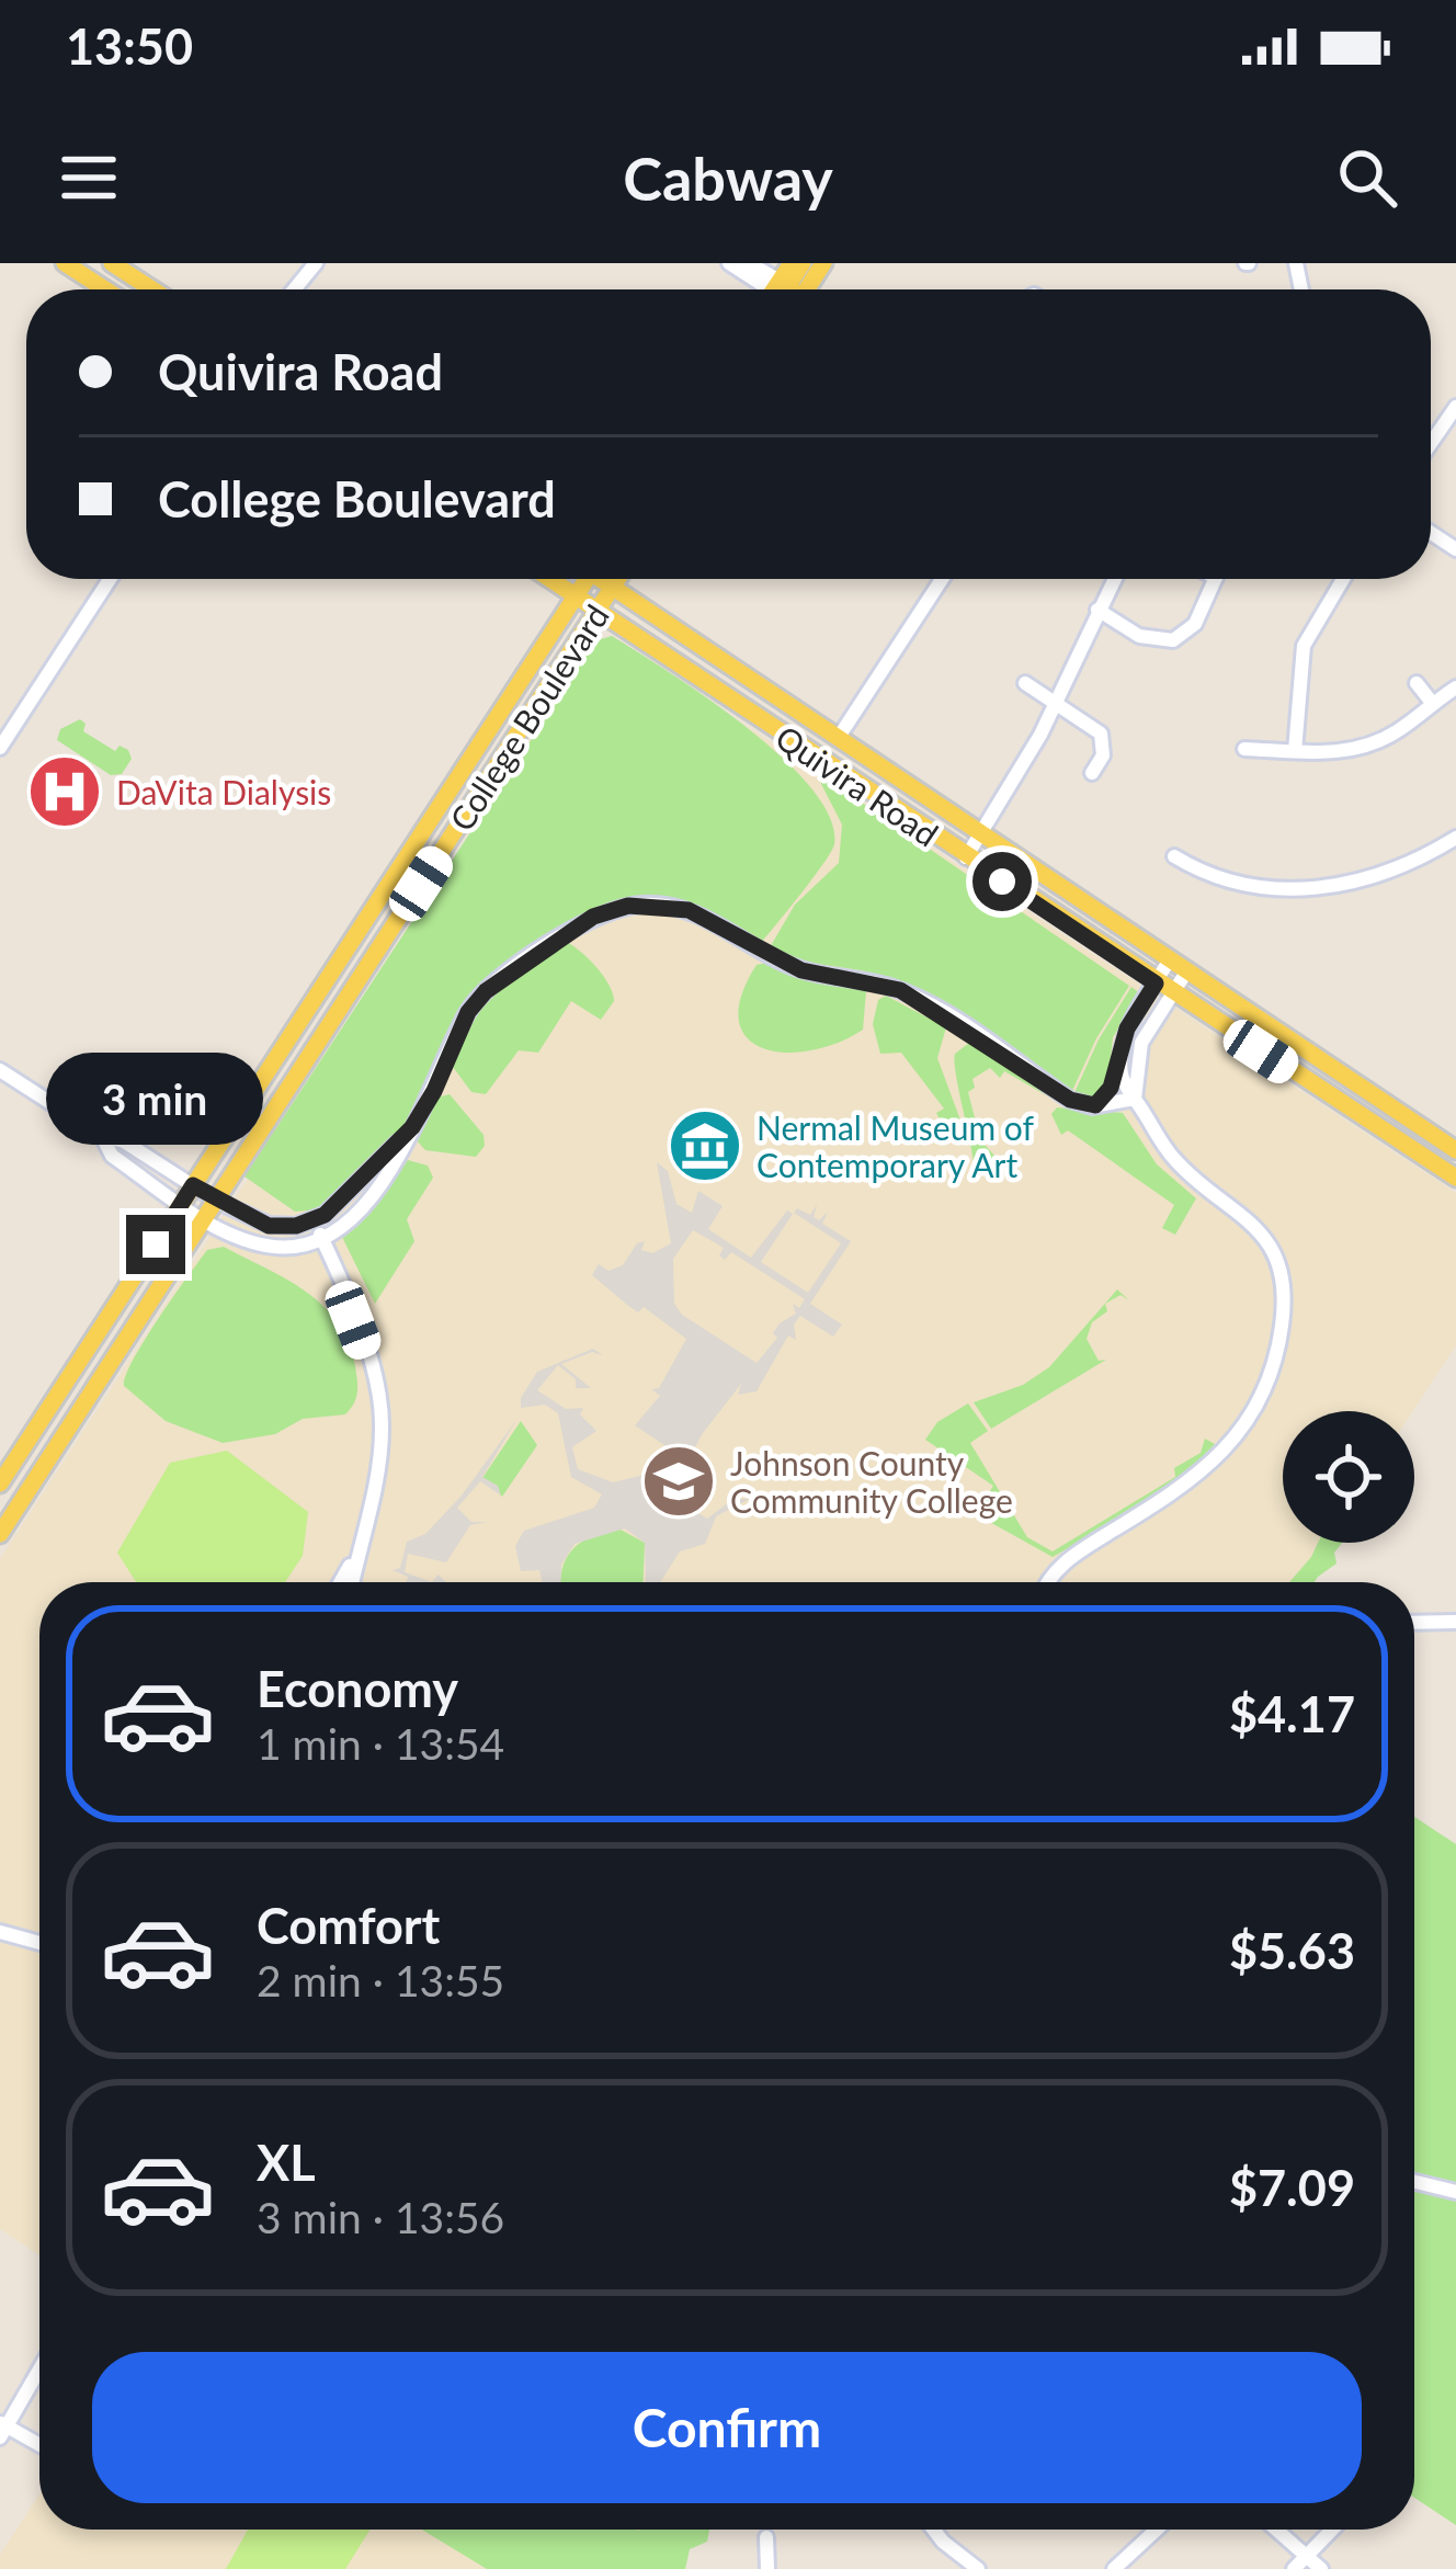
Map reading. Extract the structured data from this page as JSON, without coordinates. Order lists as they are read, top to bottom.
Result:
{
  "streets": {
    "main road": ["College Boulevard", "Quivira Road"]
  },
  "crossings": [
    ["College Boulevard", "Quivira Road"]
  ],
  "places": {
    "hospital": ["DaVita Dialysis"],
    "museum": ["Nermal Museum of Contemporary Art"],
    "school or university": ["Johnson County Community College"]
  },
  "page": {
    "status": "13:50",
    "header": "Cabway",
    "banner": ["Quivira Road", "College Boulevard"],
    "bubble": "3 min",
    "list": [
      {
        "name": "Economy",
        "note": "1 min · 13:54",
        "value": "$4.17"
      },
      {
        "name": "Comfort",
        "note": "2 min · 13:55",
        "value": "$5.63"
      },
      {
        "name": "XL",
        "note": "3 min · 13:56",
        "value": "$7.09"
      }
    ],
    "buttons": "Confirm"
  }
}
